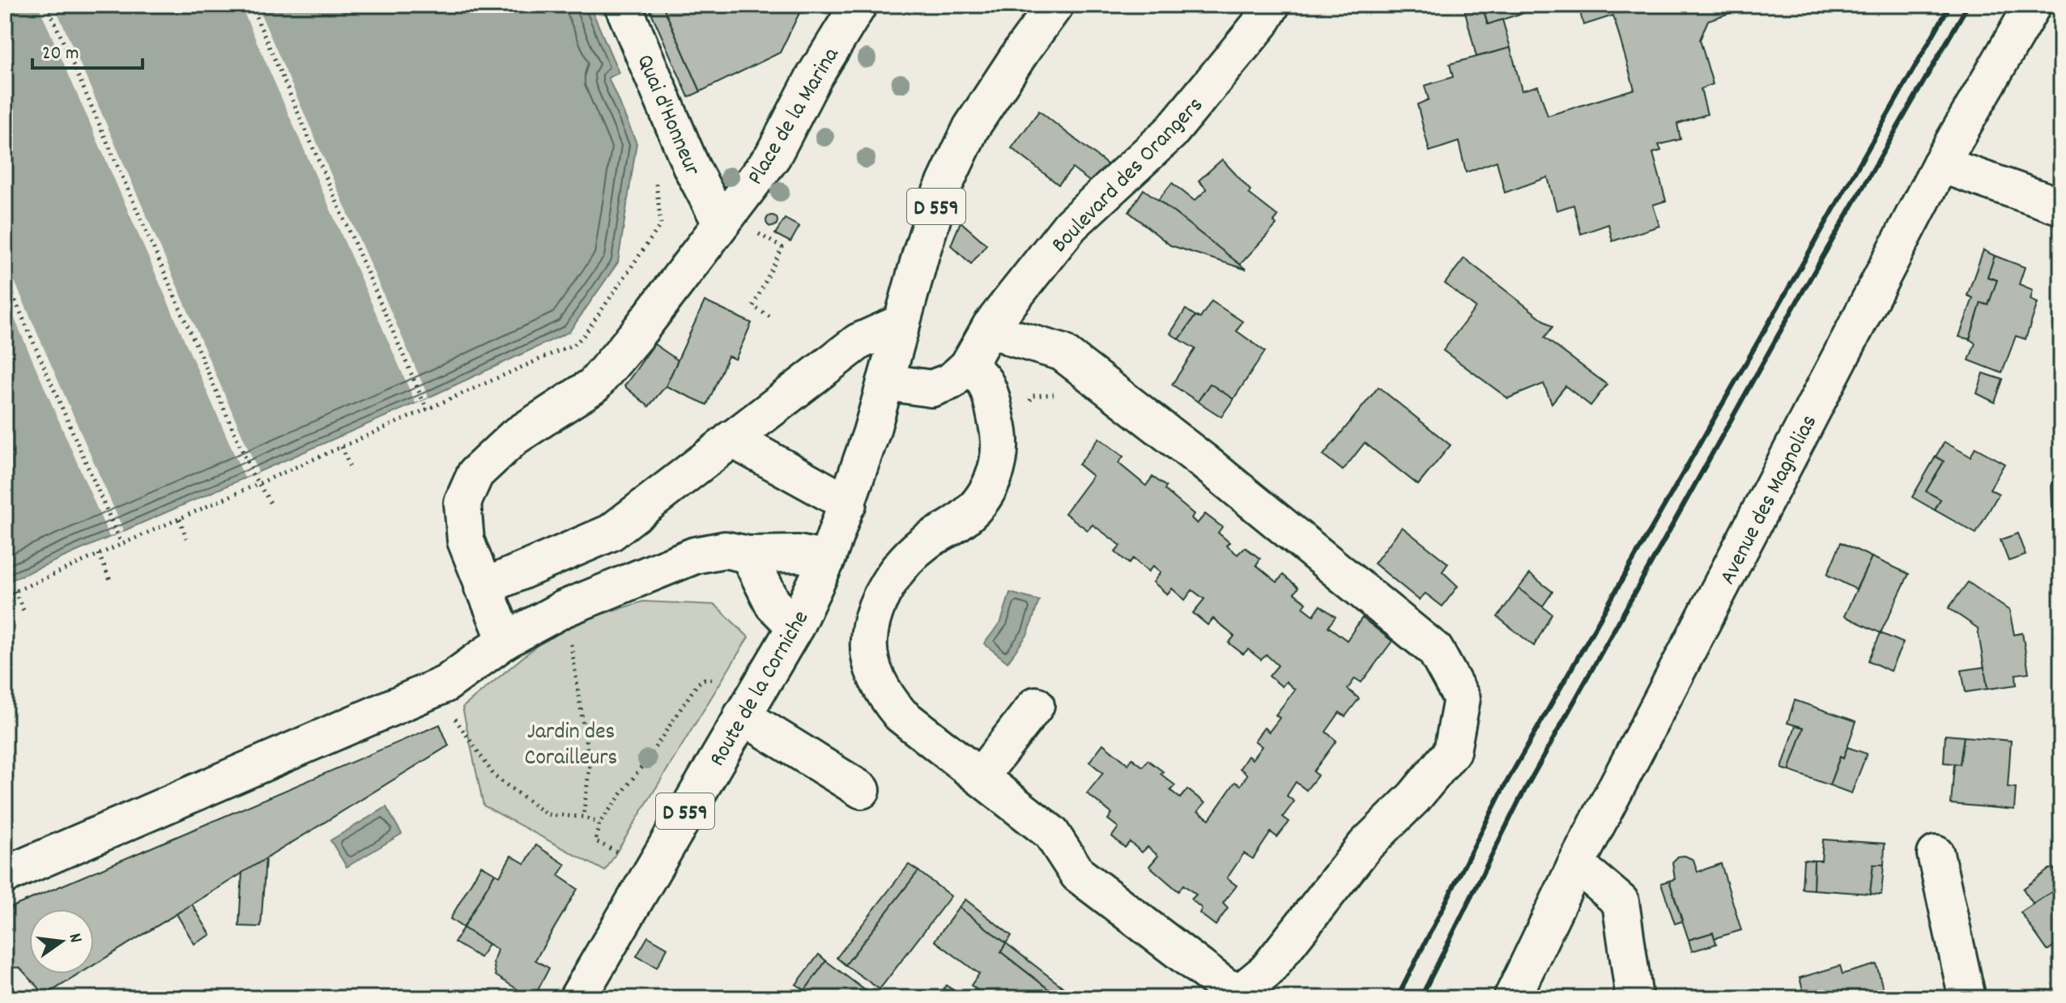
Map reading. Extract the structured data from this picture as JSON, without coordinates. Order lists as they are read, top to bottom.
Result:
{
  "streets": {
    "street": [
      "Quai d'Honneur",
      "Place de la Marina",
      "Boulevard des Orangers",
      "D 559",
      "Avenue des Magnolias",
      "Route de la Corniche"
    ]
  },
  "crossings": [
    ["Quai d'Honneur", "Place de la Marina"],
    ["Boulevard des Orangers", "D 559"],
    ["Boulevard des Orangers", "Route de la Corniche"],
    ["D 559", "Route de la Corniche"]
  ],
  "parks": ["Jardin des Corailleurs"],
  "scale_bar": "20 m",
  "north": "right"
}
